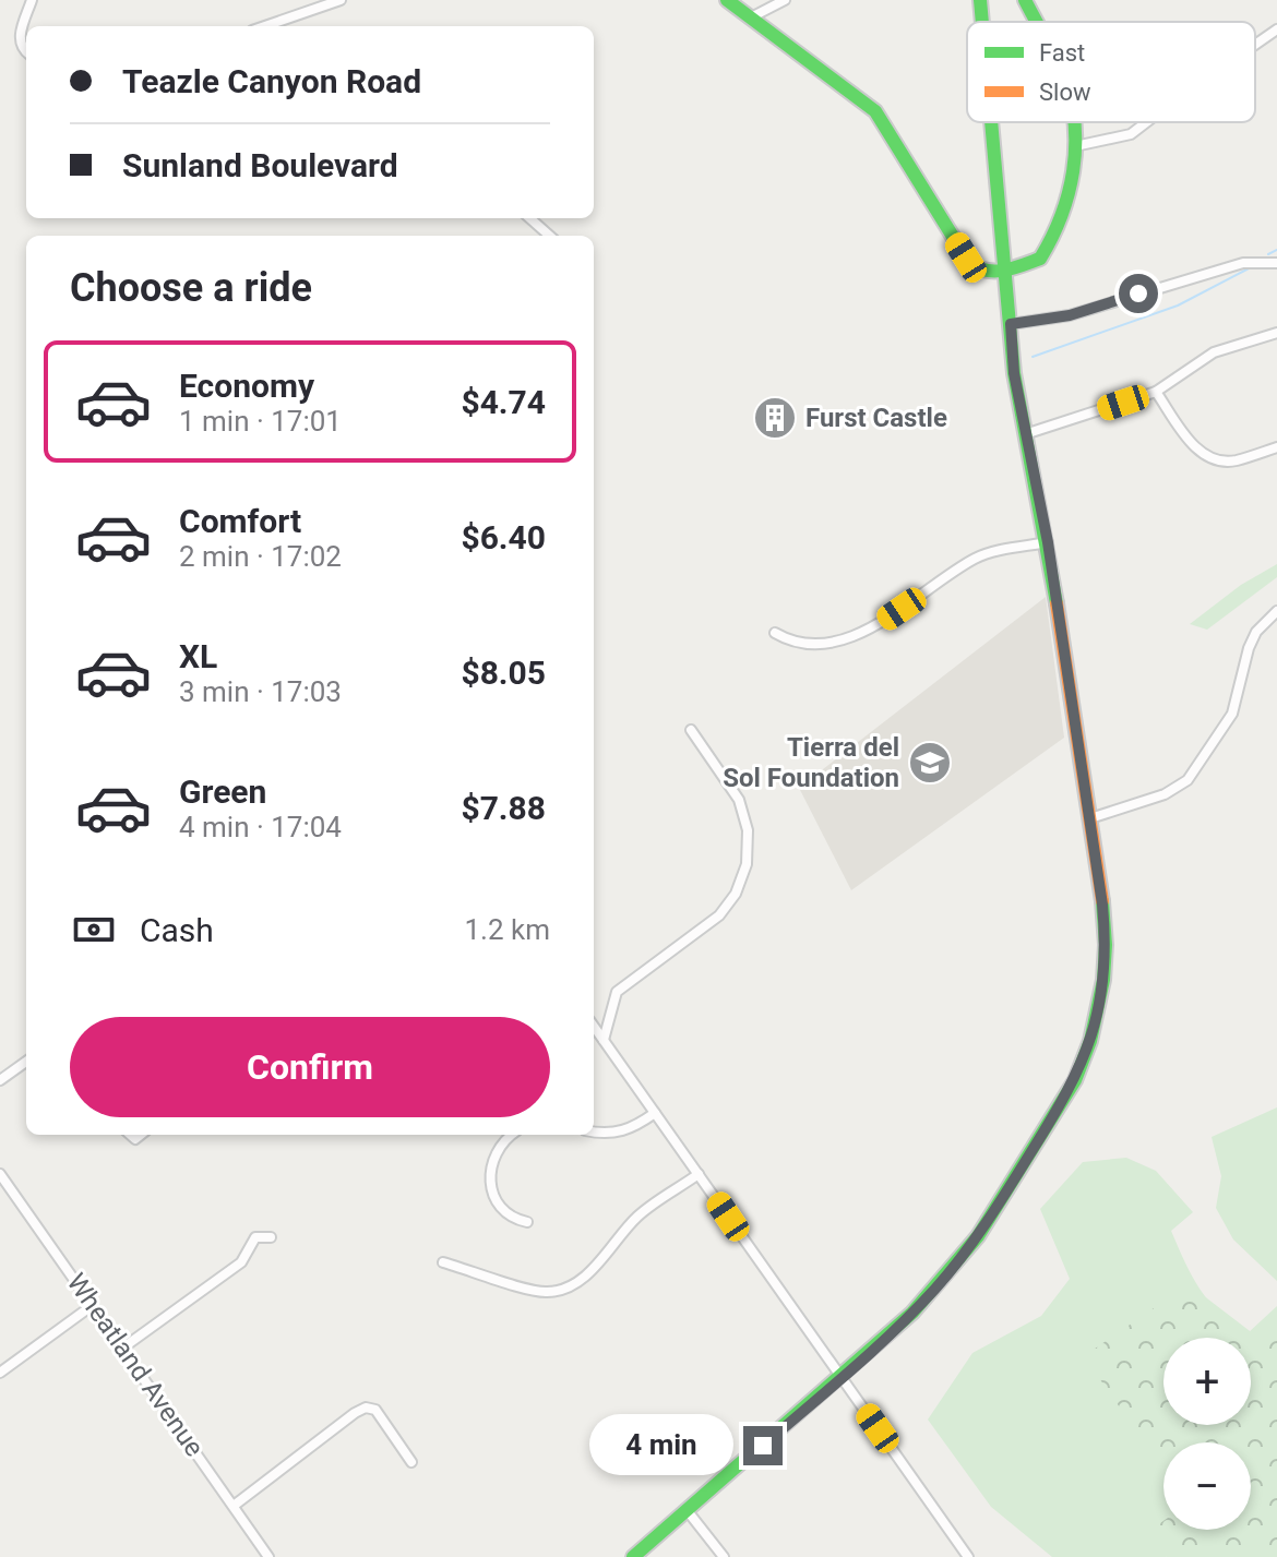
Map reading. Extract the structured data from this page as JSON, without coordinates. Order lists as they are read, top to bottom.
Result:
{
  "streets": {
    "street": ["Wheatland Avenue"]
  },
  "places": {
    "building": ["Furst Castle"],
    "school or university": ["Tierra del Sol Foundation"]
  },
  "legend": ["Fast", "Slow"],
  "page": {
    "banner": ["Teazle Canyon Road", "Sunland Boulevard"],
    "heading": "Choose a ride",
    "list": [
      {
        "name": "Economy",
        "note": "1 min · 17:01",
        "value": "$4.74"
      },
      {
        "name": "Comfort",
        "note": "2 min · 17:02",
        "value": "$6.40"
      },
      {
        "name": "XL",
        "note": "3 min · 17:03",
        "value": "$8.05"
      },
      {
        "name": "Green",
        "note": "4 min · 17:04",
        "value": "$7.88"
      }
    ],
    "pay": ["Cash", "1.2 km"],
    "buttons": "Confirm",
    "map_buttons": ["+", "−"],
    "bubble": "4 min"
  }
}
